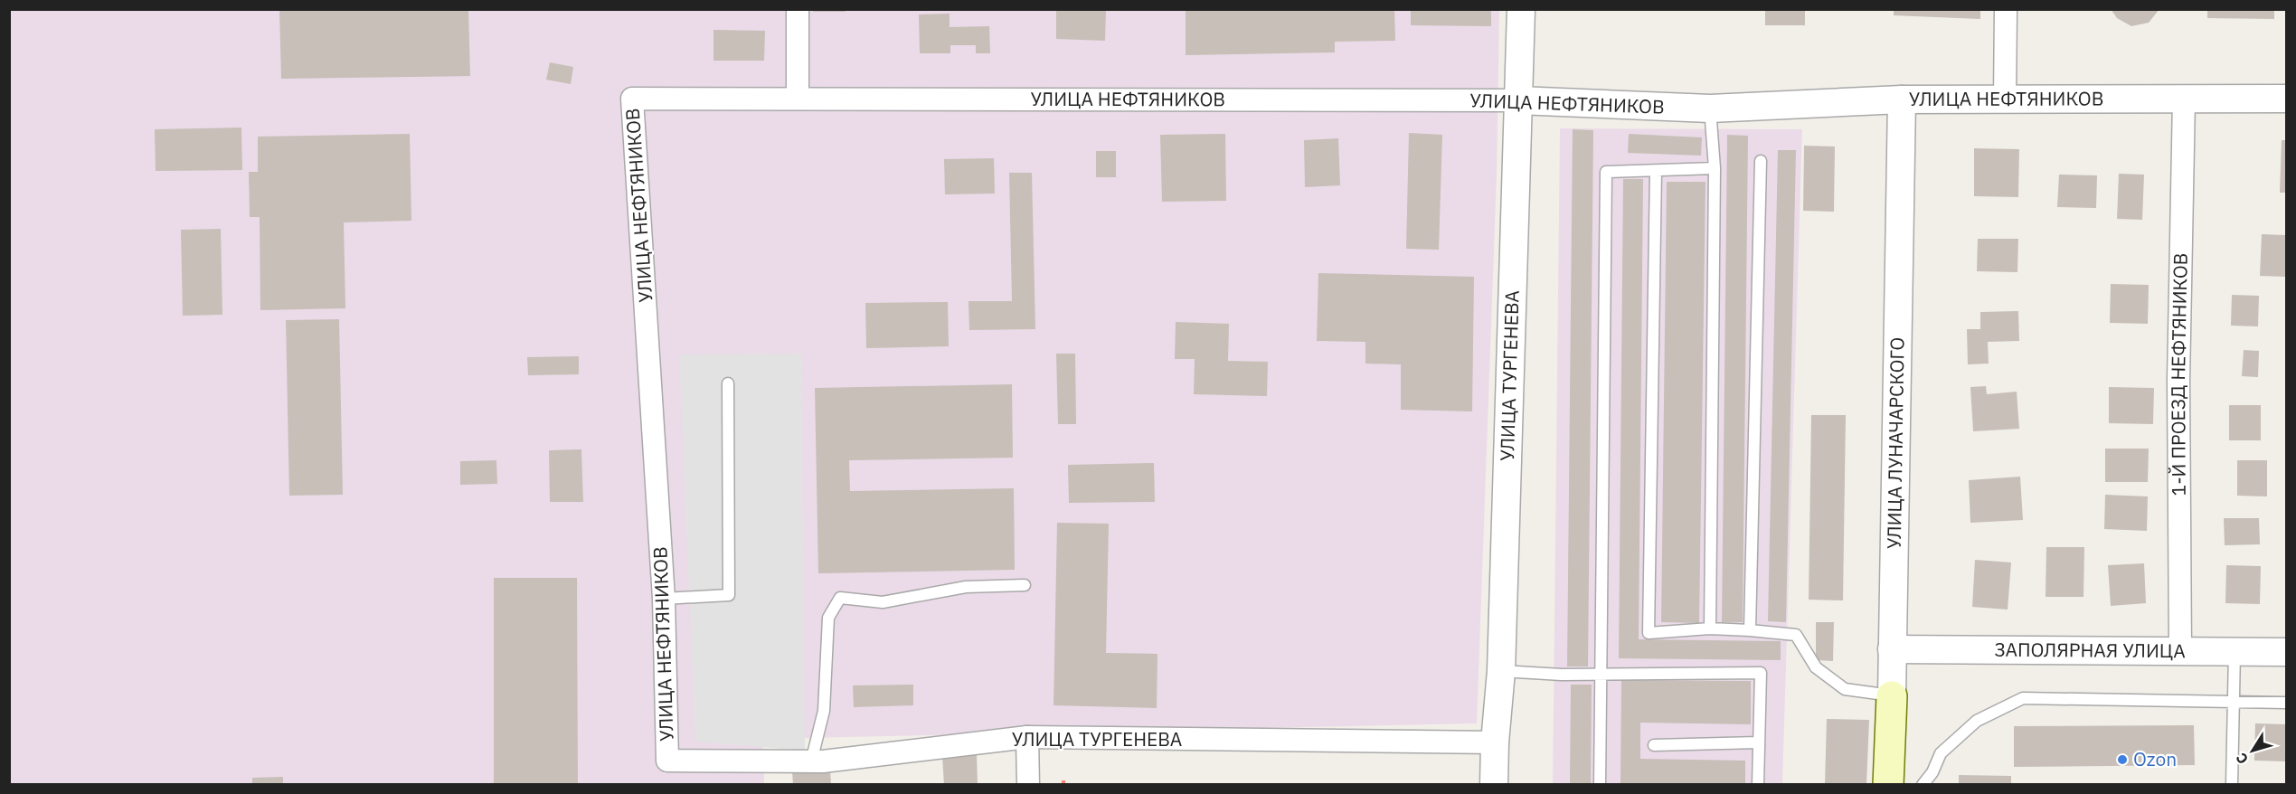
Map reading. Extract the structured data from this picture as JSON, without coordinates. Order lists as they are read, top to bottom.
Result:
{
  "streets": {
    "main road": ["УЛИЦА ЛУНАЧАРСКОГО"],
    "street": [
      "УЛИЦА НЕФТЯНИКОВ",
      "1-Й ПРОЕЗД НЕФТЯНИКОВ",
      "УЛИЦА ТУРГЕНЕВА",
      "ЗАПОЛЯРНАЯ УЛИЦА"
    ]
  },
  "crossings": [
    ["УЛИЦА НЕФТЯНИКОВ", "1-Й ПРОЕЗД НЕФТЯНИКОВ"],
    ["УЛИЦА НЕФТЯНИКОВ", "УЛИЦА ТУРГЕНЕВА"],
    ["УЛИЦА НЕФТЯНИКОВ", "УЛИЦА ЛУНАЧАРСКОГО"],
    ["1-Й ПРОЕЗД НЕФТЯНИКОВ", "ЗАПОЛЯРНАЯ УЛИЦА"],
    ["УЛИЦА ЛУНАЧАРСКОГО", "ЗАПОЛЯРНАЯ УЛИЦА"]
  ],
  "places": ["Ozon"],
  "north": "bottom left"
}
